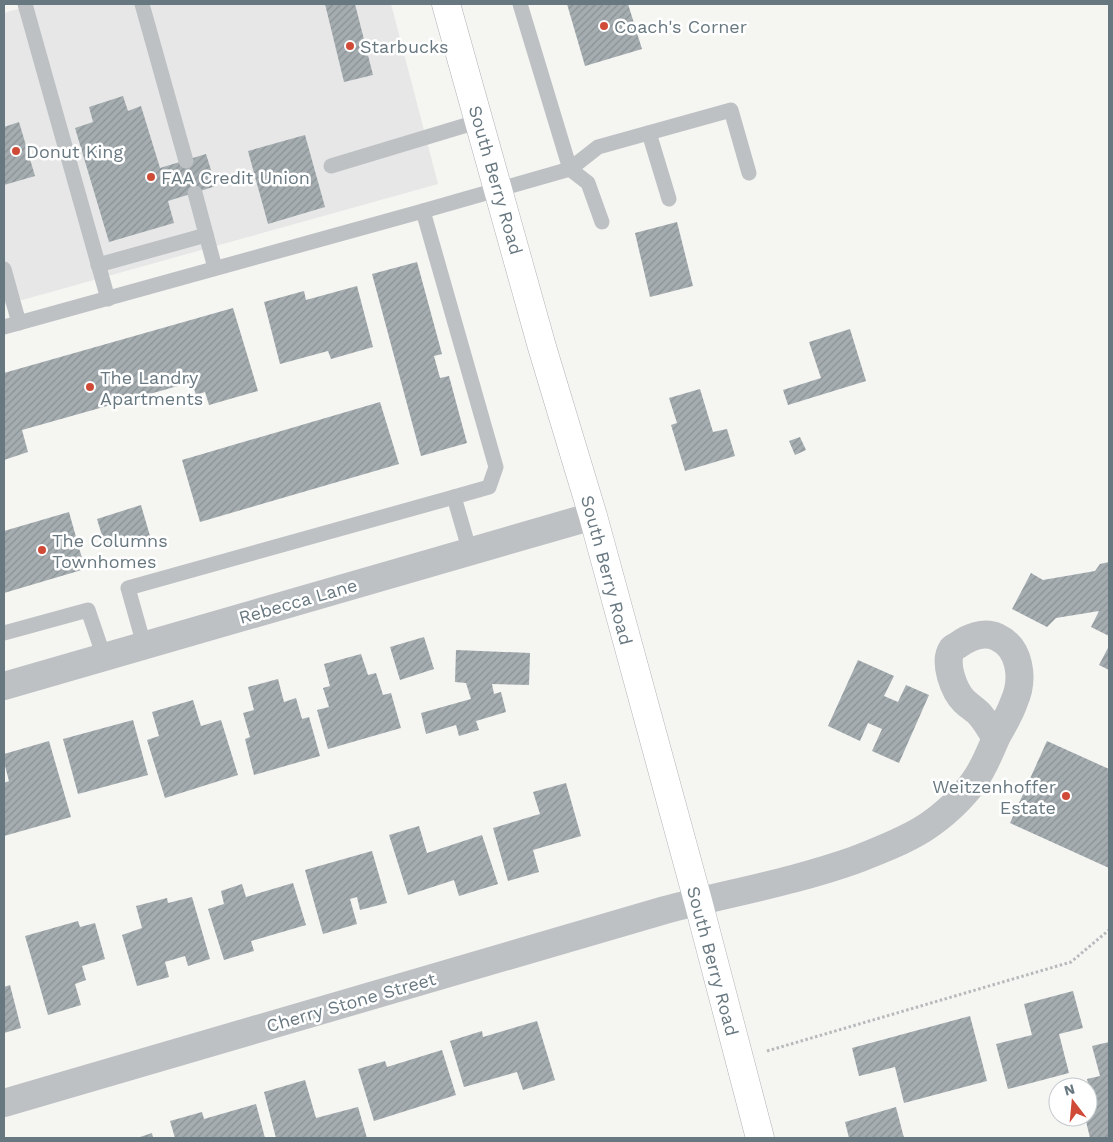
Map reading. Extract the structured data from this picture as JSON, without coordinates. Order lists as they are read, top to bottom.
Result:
{
  "streets": {
    "street": ["South Berry Road", "Rebecca Lane", "Cherry Stone Street"]
  },
  "crossings": [
    ["South Berry Road", "Rebecca Lane"],
    ["South Berry Road", "Cherry Stone Street"]
  ],
  "places": [
    "Coach's Corner",
    "Starbucks",
    "Donut King",
    "FAA Credit Union",
    "The Landry Apartments",
    "The Columns Townhomes",
    "Weitzenhoffer Estate"
  ],
  "north": "top"
}
